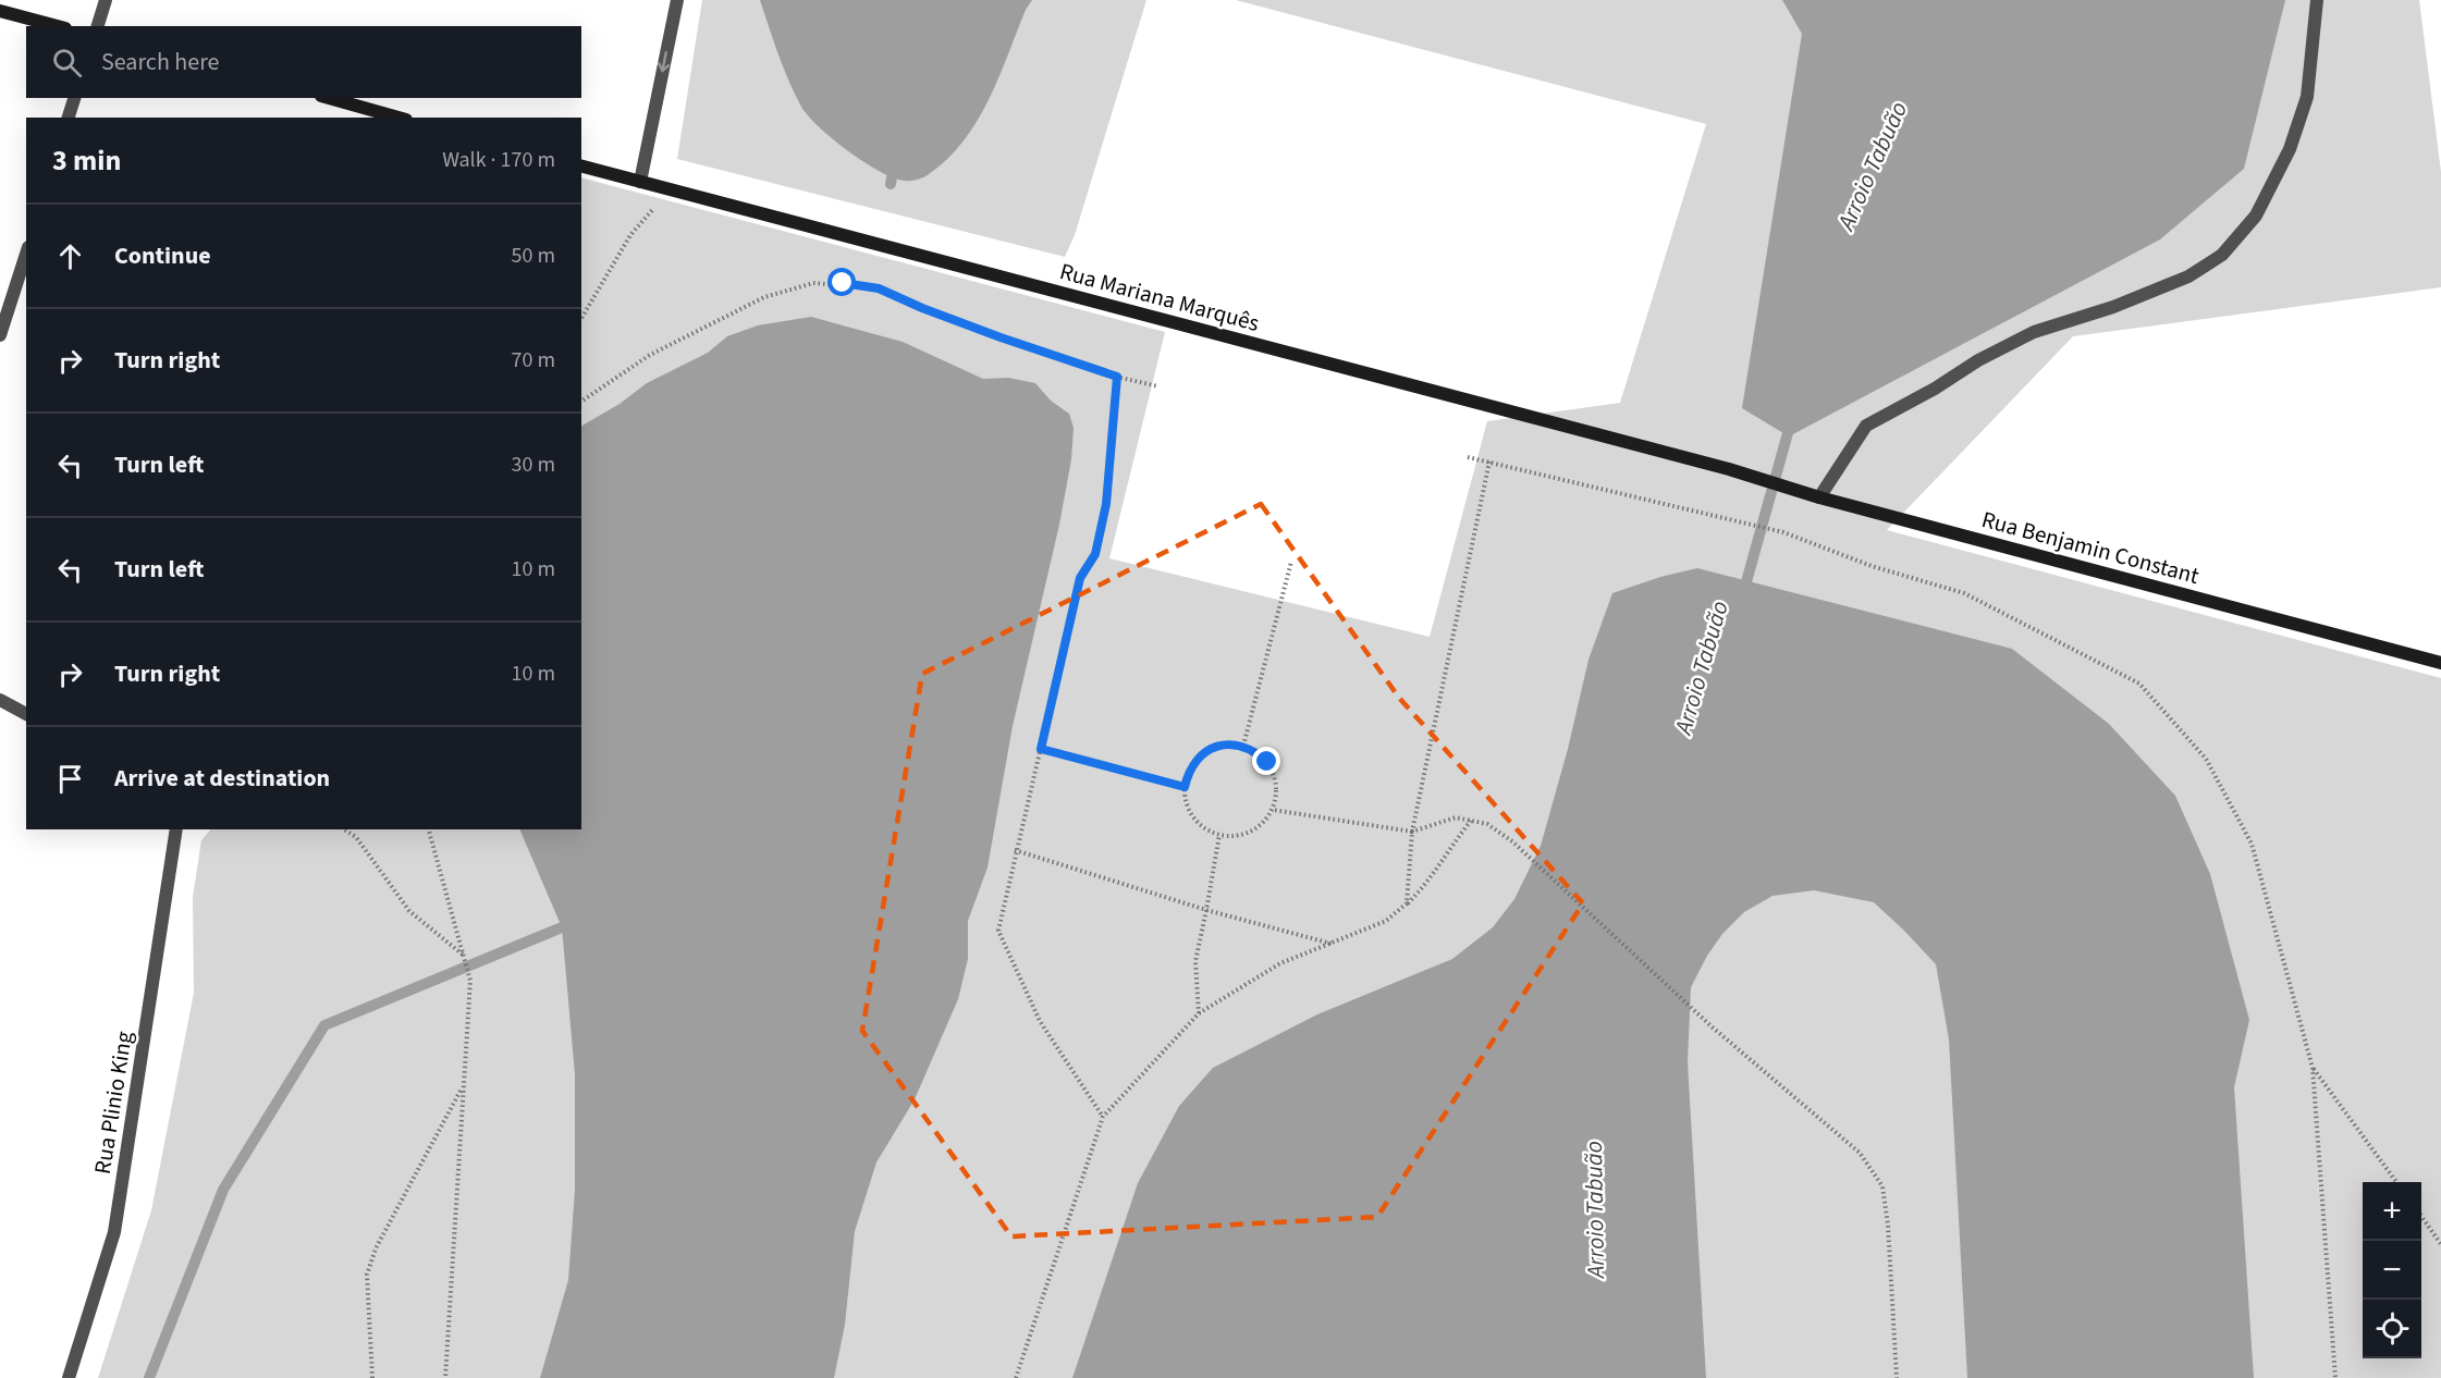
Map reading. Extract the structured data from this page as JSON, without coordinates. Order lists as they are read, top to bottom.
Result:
{
  "streets": {
    "main road": ["Rua Mariana Marquês", "Rua Benjamin Constant"],
    "street": ["Rua Plinio King"]
  },
  "crossings": [
    ["Rua Mariana Marquês", "Rua Benjamin Constant"]
  ],
  "water": ["Arroio Tabuão"],
  "page": {
    "search": "Search here",
    "heading": ["3 min", "Walk · 170 m"],
    "list": [
      ["Continue", "50 m"],
      ["Turn right", "70 m"],
      ["Turn left", "30 m"],
      ["Turn left", "10 m"],
      ["Turn right", "10 m"],
      "Arrive at destination"
    ],
    "map_buttons": ["+", "−"]
  }
}
